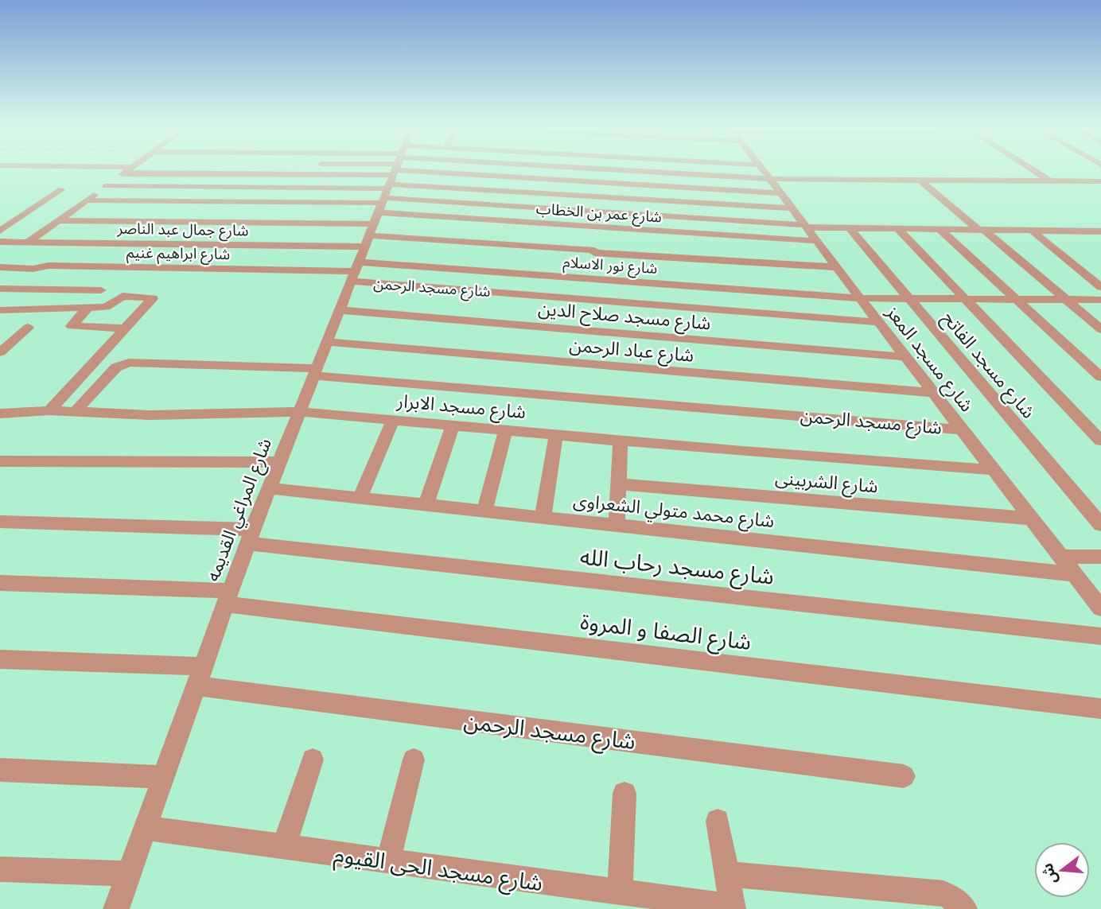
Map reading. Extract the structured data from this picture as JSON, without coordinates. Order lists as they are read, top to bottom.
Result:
{
  "streets": {
    "street": [
      "شارع عمر بن الخطاب",
      "شارع جمال عبد الناصر",
      "شارع ابراهيم غنيم",
      "شارع نور الاسلام",
      "شارع مسجد الرحمن",
      "شارع مسجد صلاح الدين",
      "شارع عباد الرحمن",
      "شارع مسجد المعز",
      "شارع مسجد الفاتح",
      "شارع مسجد الابرار",
      "شارع الشربينى",
      "شارع المراغي القديمه",
      "شارع محمد متولي الشعراوى",
      "شارع مسجد رحاب الله",
      "شارع الصفا و المروة",
      "شارع مسجد الحى القيوم"
    ]
  },
  "crossings": [
    ["شارع عمر بن الخطاب", "شارع جمال عبد الناصر"],
    ["شارع عمر بن الخطاب", "شارع ابراهيم غنيم"],
    ["شارع عمر بن الخطاب", "شارع نور الاسلام"],
    ["شارع عمر بن الخطاب", "شارع مسجد الرحمن"],
    ["شارع عمر بن الخطاب", "شارع مسجد المعز"],
    ["شارع عمر بن الخطاب", "شارع المراغي القديمه"],
    ["شارع جمال عبد الناصر", "شارع ابراهيم غنيم"],
    ["شارع جمال عبد الناصر", "شارع نور الاسلام"],
    ["شارع جمال عبد الناصر", "شارع مسجد الرحمن"],
    ["شارع جمال عبد الناصر", "شارع المراغي القديمه"],
    ["شارع ابراهيم غنيم", "شارع نور الاسلام"],
    ["شارع ابراهيم غنيم", "شارع مسجد الرحمن"],
    ["شارع ابراهيم غنيم", "شارع المراغي القديمه"],
    ["شارع نور الاسلام", "شارع مسجد الرحمن"],
    ["شارع نور الاسلام", "شارع مسجد المعز"],
    ["شارع نور الاسلام", "شارع مسجد الفاتح"],
    ["شارع نور الاسلام", "شارع المراغي القديمه"],
    ["شارع مسجد الرحمن", "شارع مسجد المعز"],
    ["شارع مسجد الرحمن", "شارع المراغي القديمه"],
    ["شارع مسجد صلاح الدين", "شارع مسجد المعز"],
    ["شارع مسجد صلاح الدين", "شارع المراغي القديمه"],
    ["شارع عباد الرحمن", "شارع مسجد المعز"],
    ["شارع عباد الرحمن", "شارع المراغي القديمه"],
    ["شارع مسجد المعز", "شارع مسجد الابرار"],
    ["شارع مسجد المعز", "شارع الشربينى"],
    ["شارع مسجد المعز", "شارع محمد متولي الشعراوى"],
    ["شارع مسجد الابرار", "شارع المراغي القديمه"],
    ["شارع المراغي القديمه", "شارع محمد متولي الشعراوى"],
    ["شارع المراغي القديمه", "شارع مسجد رحاب الله"],
    ["شارع المراغي القديمه", "شارع الصفا و المروة"],
    ["شارع المراغي القديمه", "شارع مسجد الحى القيوم"]
  ],
  "north": "left"
}
